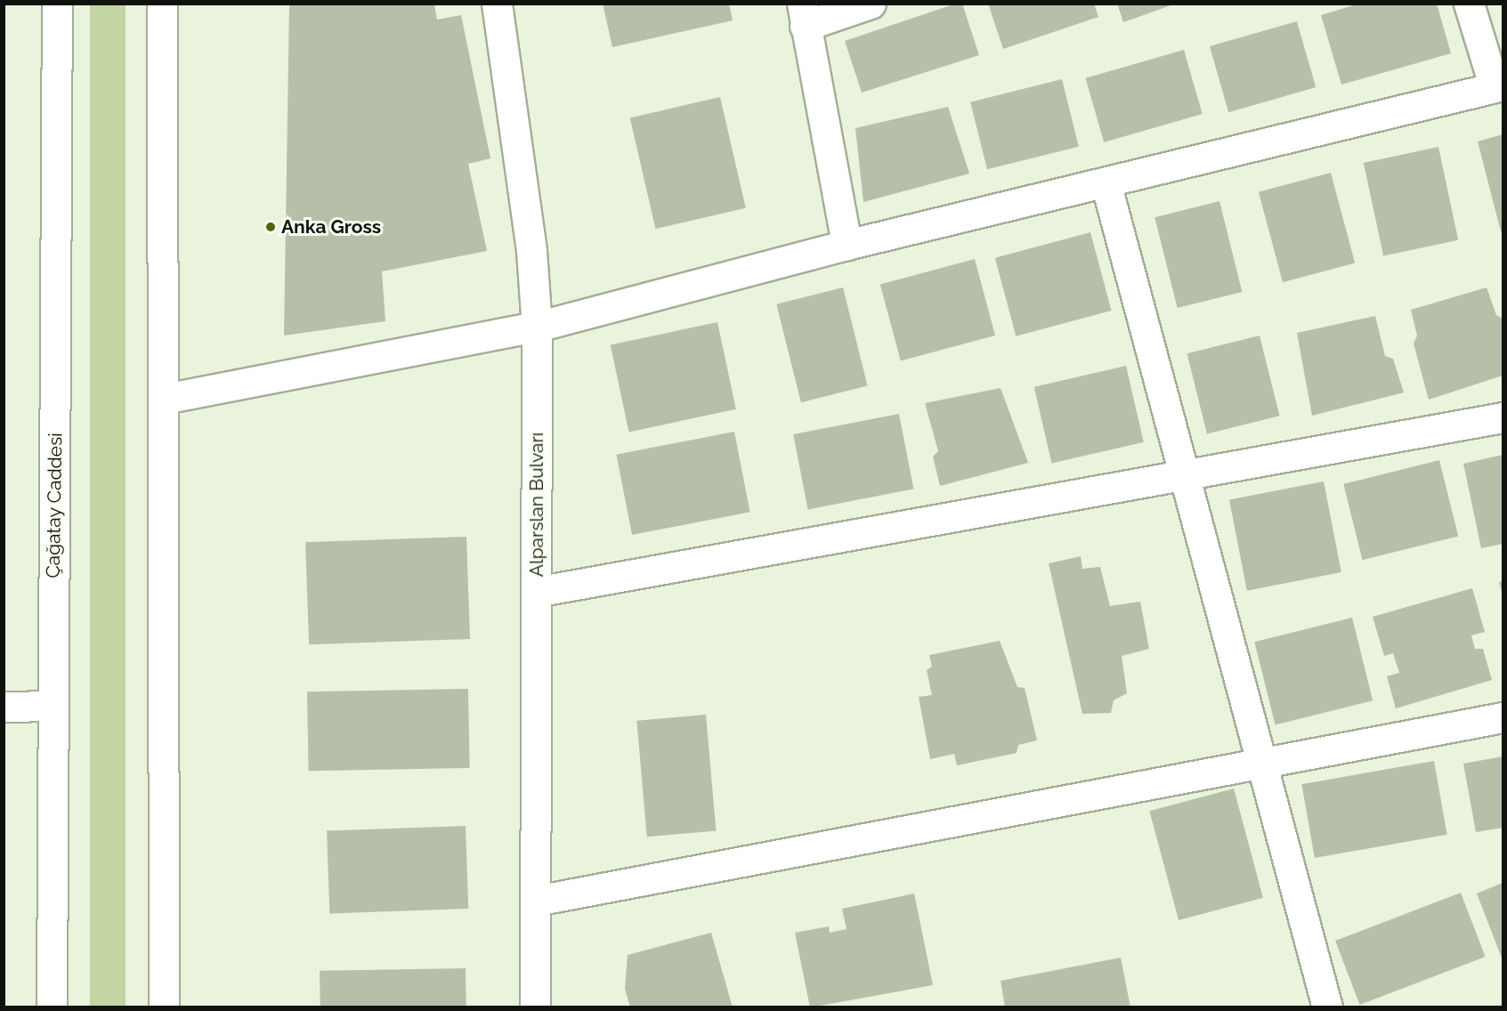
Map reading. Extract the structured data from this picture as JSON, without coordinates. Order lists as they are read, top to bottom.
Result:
{
  "streets": {
    "street": ["Alparslan Bulvarı", "Çağatay Caddesi"]
  },
  "places": ["Anka Gross"]
}
